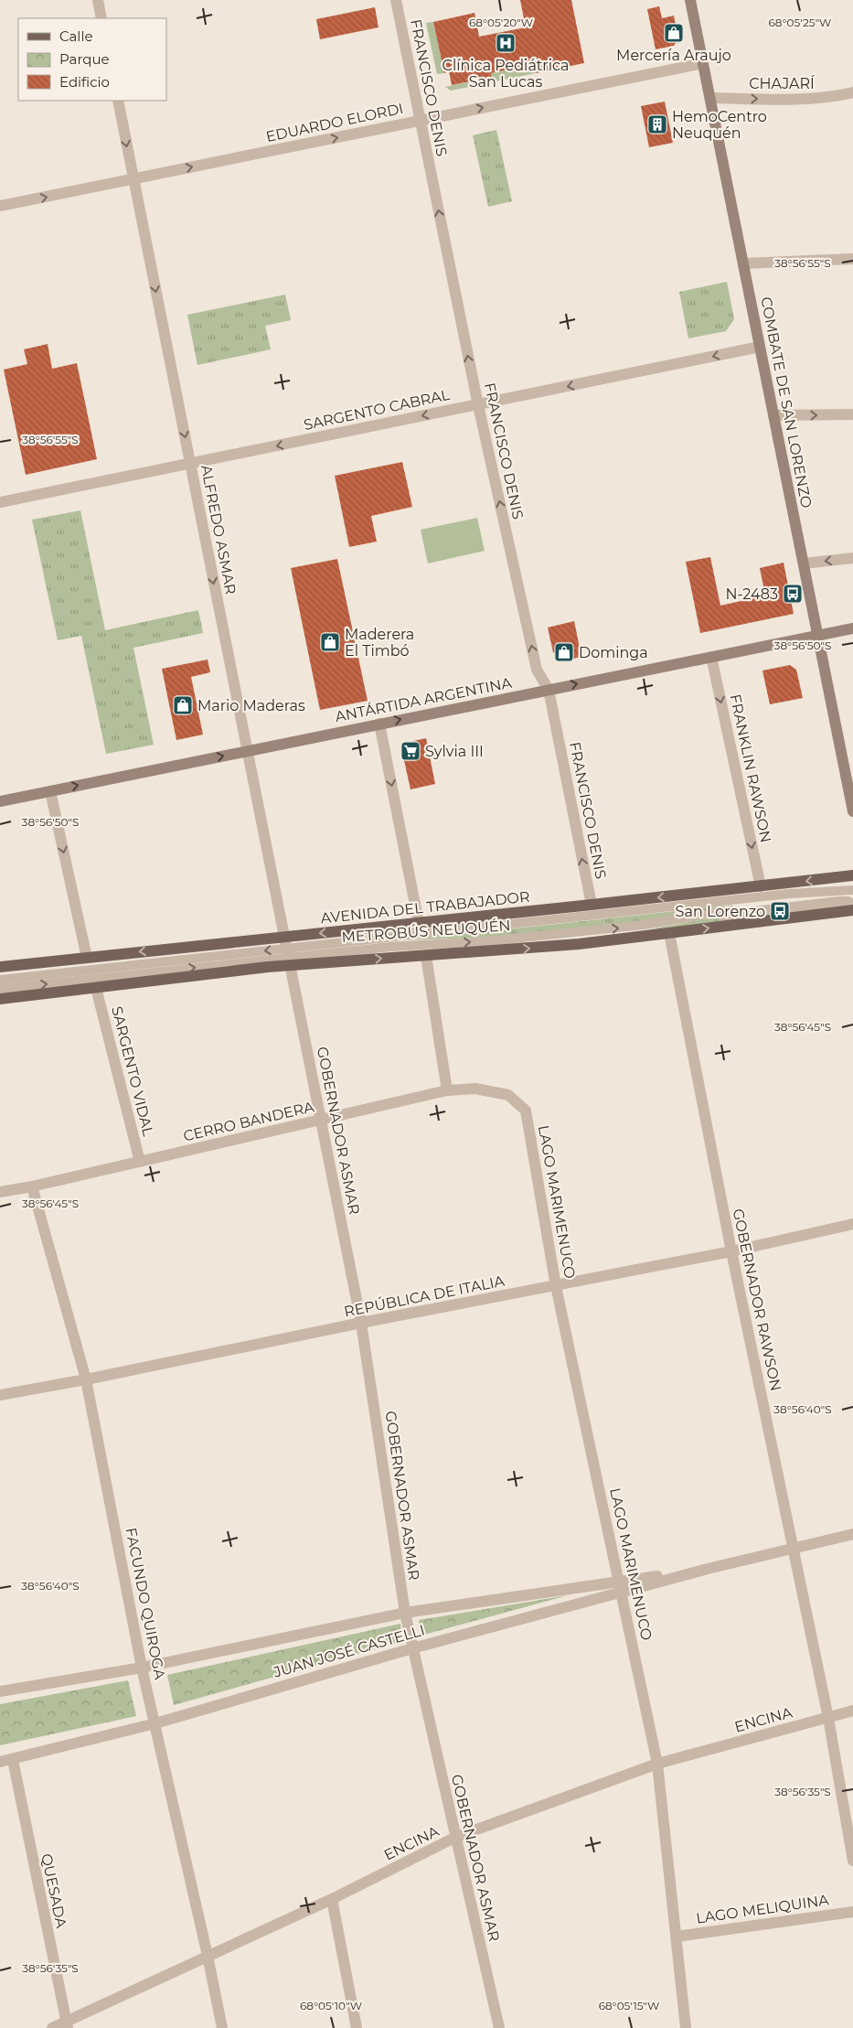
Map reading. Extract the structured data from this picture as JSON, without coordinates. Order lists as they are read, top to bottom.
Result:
{
  "streets": {
    "main road": ["COMBATE DE SAN LORENZO", "ANTÁRTIDA ARGENTINA", "AVENIDA DEL TRABAJADOR"],
    "street": [
      "CHAJARÍ",
      "FRANCISCO DENIS",
      "EDUARDO ELORDI",
      "SARGENTO CABRAL",
      "ALFREDO ASMAR",
      "FRANKLIN RAWSON",
      "SARGENTO VIDAL",
      "CERRO BANDERA",
      "GOBERNADOR ASMAR",
      "LAGO MARIMENUCO",
      "REPÚBLICA DE ITALIA",
      "GOBERNADOR RAWSON",
      "FACUNDO QUIROGA",
      "JUAN JOSÉ CASTELLI",
      "ENCINA",
      "QUESADA",
      "LAGO MELIQUINA"
    ],
    "lane": ["METROBÚS NEUQUÉN"]
  },
  "crossings": [
    ["CHAJARÍ", "COMBATE DE SAN LORENZO"],
    ["FRANCISCO DENIS", "EDUARDO ELORDI"],
    ["FRANCISCO DENIS", "SARGENTO CABRAL"],
    ["FRANCISCO DENIS", "ANTÁRTIDA ARGENTINA"],
    ["FRANCISCO DENIS", "AVENIDA DEL TRABAJADOR"],
    ["EDUARDO ELORDI", "COMBATE DE SAN LORENZO"],
    ["EDUARDO ELORDI", "ALFREDO ASMAR"],
    ["COMBATE DE SAN LORENZO", "SARGENTO CABRAL"],
    ["COMBATE DE SAN LORENZO", "ANTÁRTIDA ARGENTINA"],
    ["SARGENTO CABRAL", "ALFREDO ASMAR"],
    ["ALFREDO ASMAR", "ANTÁRTIDA ARGENTINA"],
    ["ALFREDO ASMAR", "AVENIDA DEL TRABAJADOR"],
    ["ALFREDO ASMAR", "METROBÚS NEUQUÉN"],
    ["ALFREDO ASMAR", "GOBERNADOR ASMAR"],
    ["ANTÁRTIDA ARGENTINA", "FRANKLIN RAWSON"],
    ["FRANKLIN RAWSON", "AVENIDA DEL TRABAJADOR"],
    ["AVENIDA DEL TRABAJADOR", "METROBÚS NEUQUÉN"],
    ["AVENIDA DEL TRABAJADOR", "SARGENTO VIDAL"],
    ["AVENIDA DEL TRABAJADOR", "GOBERNADOR ASMAR"],
    ["AVENIDA DEL TRABAJADOR", "GOBERNADOR RAWSON"],
    ["METROBÚS NEUQUÉN", "GOBERNADOR ASMAR"],
    ["SARGENTO VIDAL", "CERRO BANDERA"],
    ["CERRO BANDERA", "GOBERNADOR ASMAR"],
    ["CERRO BANDERA", "LAGO MARIMENUCO"],
    ["CERRO BANDERA", "FACUNDO QUIROGA"],
    ["GOBERNADOR ASMAR", "REPÚBLICA DE ITALIA"],
    ["GOBERNADOR ASMAR", "JUAN JOSÉ CASTELLI"],
    ["GOBERNADOR ASMAR", "ENCINA"],
    ["LAGO MARIMENUCO", "REPÚBLICA DE ITALIA"],
    ["LAGO MARIMENUCO", "JUAN JOSÉ CASTELLI"],
    ["LAGO MARIMENUCO", "ENCINA"],
    ["LAGO MARIMENUCO", "LAGO MELIQUINA"],
    ["REPÚBLICA DE ITALIA", "GOBERNADOR RAWSON"],
    ["REPÚBLICA DE ITALIA", "FACUNDO QUIROGA"],
    ["GOBERNADOR RAWSON", "JUAN JOSÉ CASTELLI"],
    ["GOBERNADOR RAWSON", "ENCINA"],
    ["FACUNDO QUIROGA", "JUAN JOSÉ CASTELLI"],
    ["FACUNDO QUIROGA", "ENCINA"],
    ["JUAN JOSÉ CASTELLI", "QUESADA"],
    ["ENCINA", "QUESADA"]
  ],
  "one_way": [
    "CHAJARÍ",
    "FRANCISCO DENIS",
    "EDUARDO ELORDI",
    "SARGENTO CABRAL",
    "ALFREDO ASMAR",
    "ANTÁRTIDA ARGENTINA",
    "FRANKLIN RAWSON"
  ],
  "places": {
    "shop": [
      "Mercería Araujo",
      "Maderera El Timbó",
      "Dominga",
      "Mario Maderas"
    ],
    "hospital": ["Clínica Pediátrica San Lucas"],
    "building": ["HemoCentro Neuquén"],
    "bus stop": ["N-2483", "San Lorenzo"],
    "supermarket": ["Sylvia III"]
  },
  "legend": ["Calle", "Parque", "Edificio"],
  "coordinates": [
    "68°05'20\"W",
    "68°05'25\"W",
    "38°56'55\"S",
    "38°56'50\"S",
    "38°56'45\"S",
    "38°56'40\"S",
    "38°56'35\"S",
    "68°05'10\"W",
    "68°05'15\"W"
  ]
}
